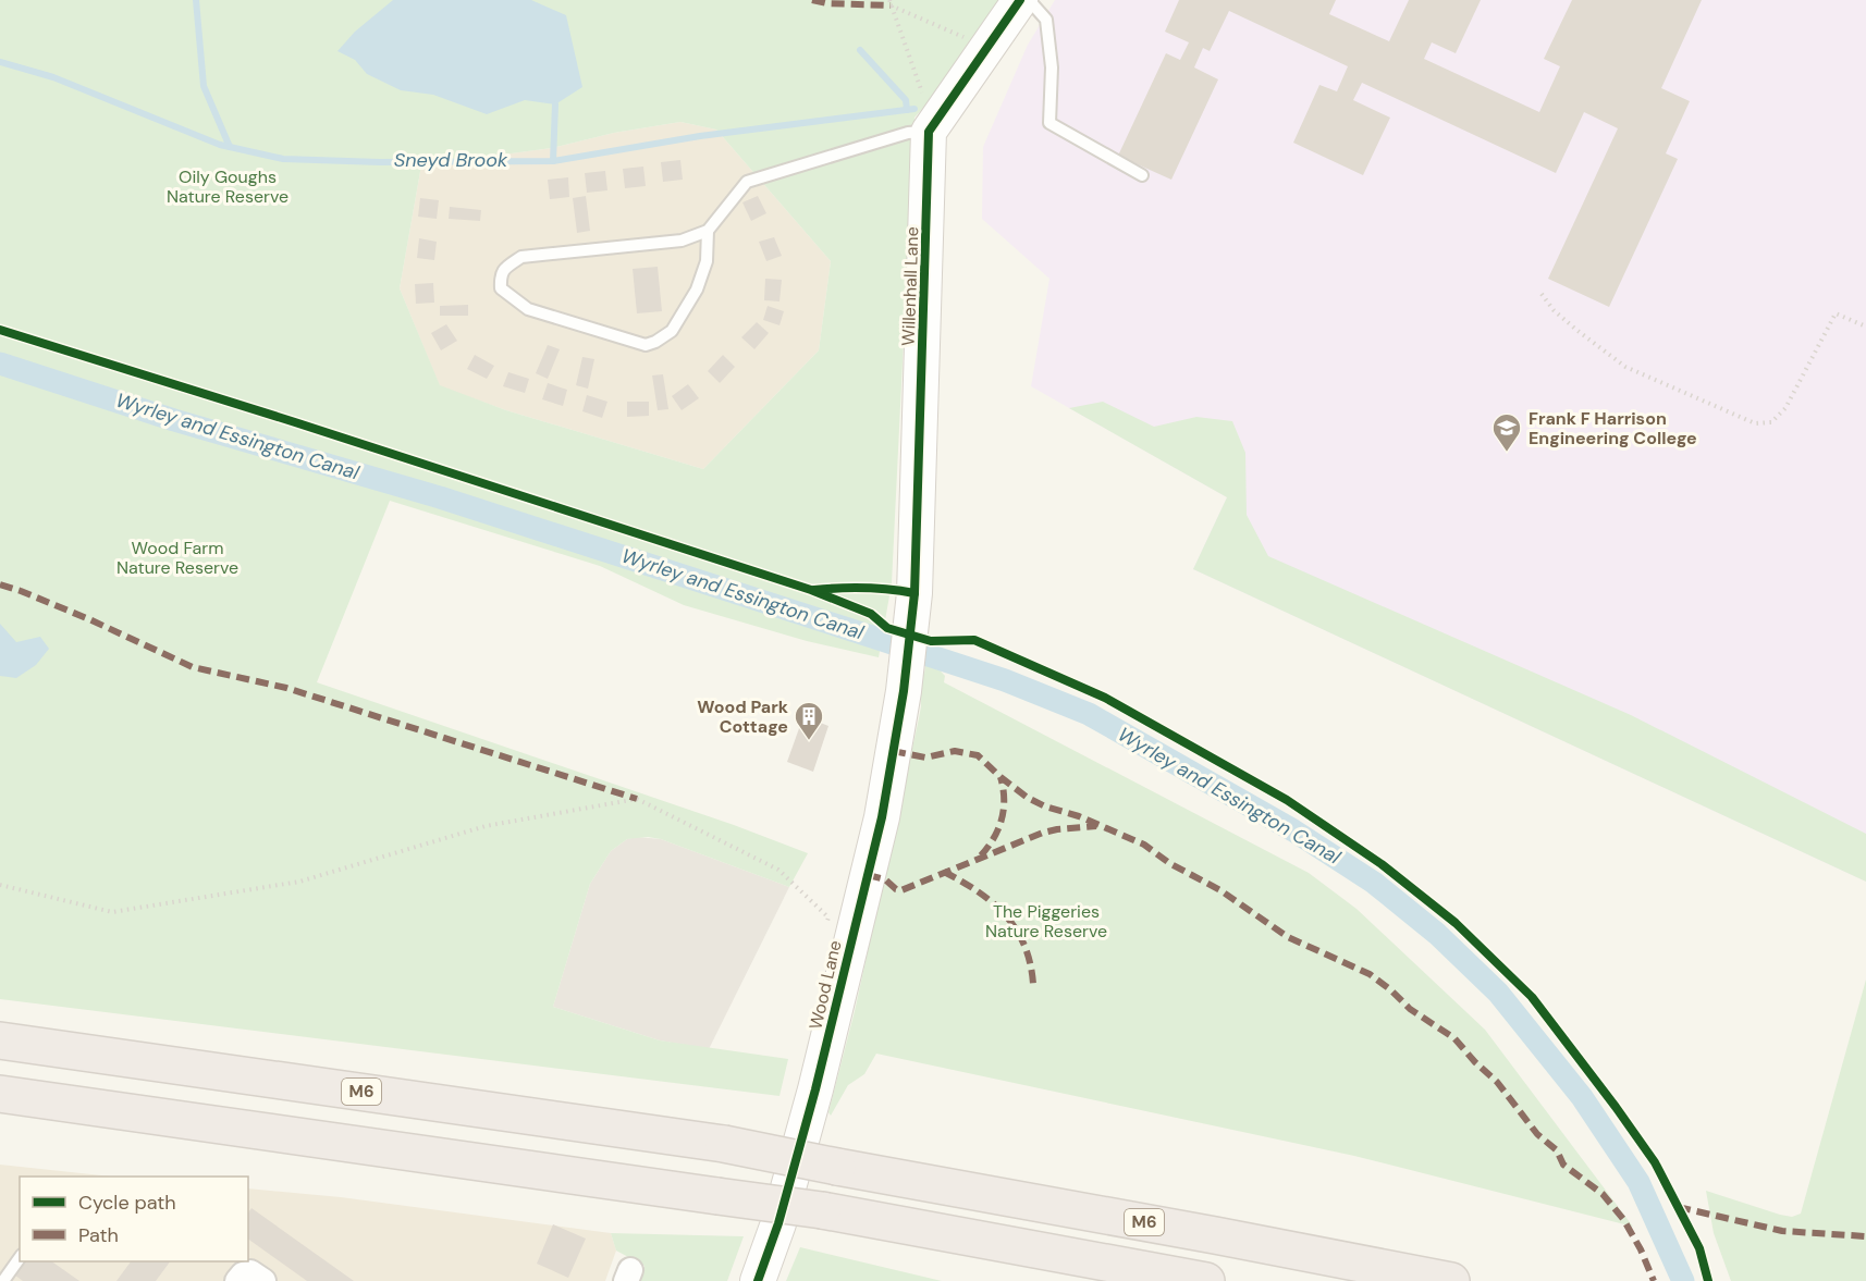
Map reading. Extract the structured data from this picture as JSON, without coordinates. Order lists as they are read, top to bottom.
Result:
{
  "streets": {
    "highway": ["M6"],
    "street": ["Willenhall Lane", "Wood Lane"]
  },
  "crossings": [
    ["Willenhall Lane", "Wood Lane"]
  ],
  "water": ["Sneyd Brook", "Wyrley and Essington Canal"],
  "parks": ["Oily Goughs Nature Reserve", "Wood Farm Nature Reserve", "The Piggeries Nature Reserve"],
  "places": {
    "school or university": ["Frank F Harrison Engineering College"],
    "building": ["Wood Park Cottage"]
  },
  "legend": ["Cycle path", "Path"]
}
